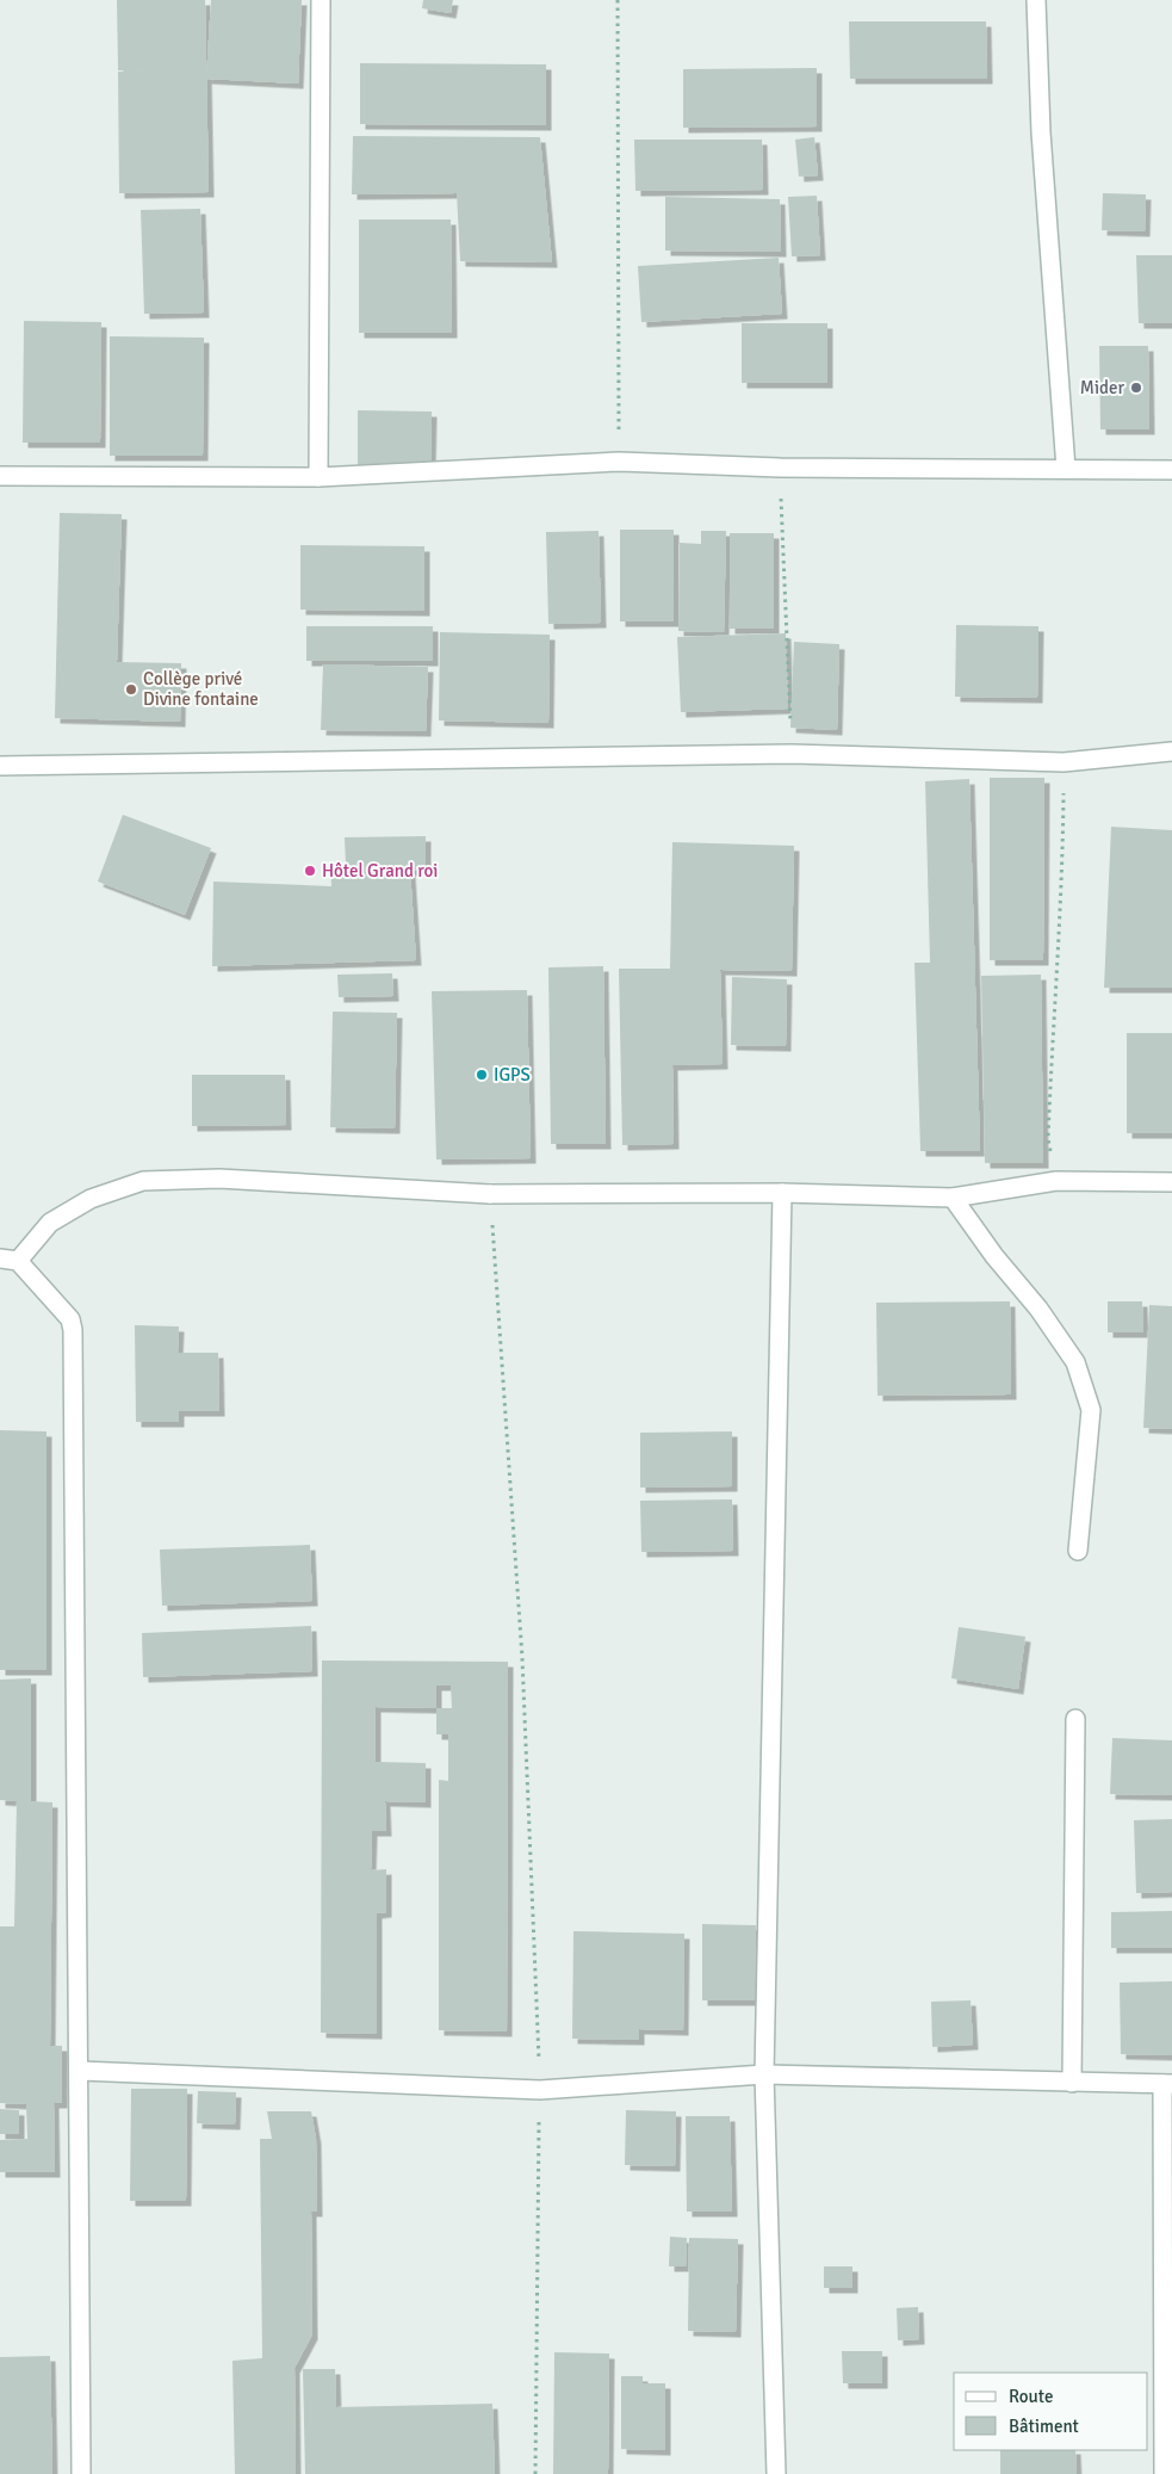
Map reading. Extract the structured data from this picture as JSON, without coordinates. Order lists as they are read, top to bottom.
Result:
{
  "places": [
    "Mider",
    "Collège privé Divine fontaine",
    "Hôtel Grand roi",
    "IGPS"
  ],
  "legend": ["Route", "Bâtiment"]
}
